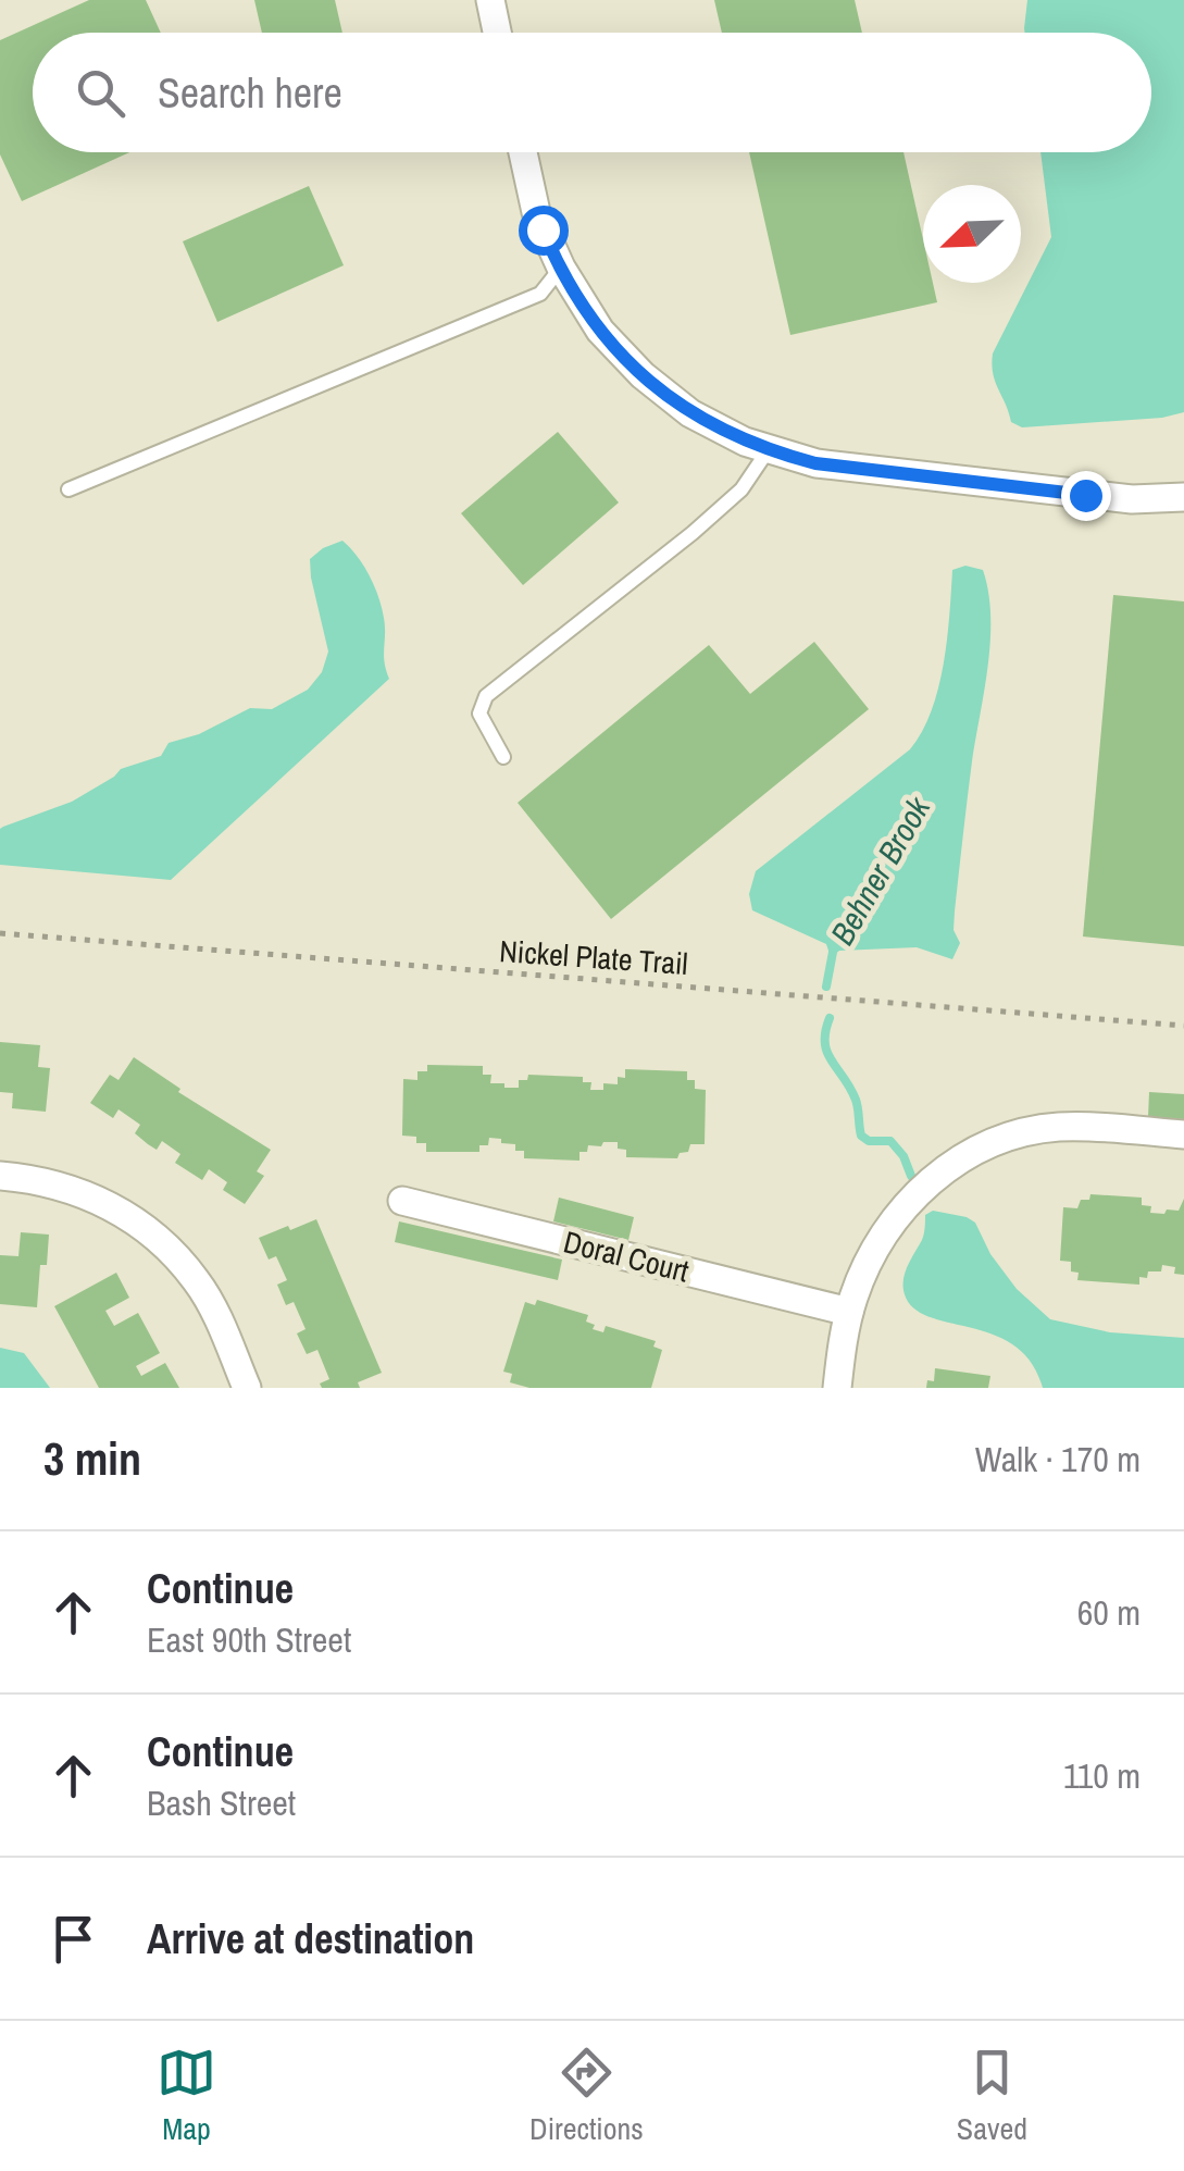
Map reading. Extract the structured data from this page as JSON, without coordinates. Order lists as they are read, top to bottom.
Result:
{
  "streets": {
    "street": ["Doral Court"],
    "path": ["Nickel Plate Trail"]
  },
  "water": ["Behner Brook"],
  "north": "bottom left",
  "page": {
    "search": "Search here",
    "heading": ["3 min", "Walk · 170 m"],
    "list": [
      ["Continue", "East 90th Street", "60 m"],
      ["Continue", "Bash Street", "110 m"],
      "Arrive at destination"
    ],
    "nav": ["Map", "Directions", "Saved"]
  }
}
